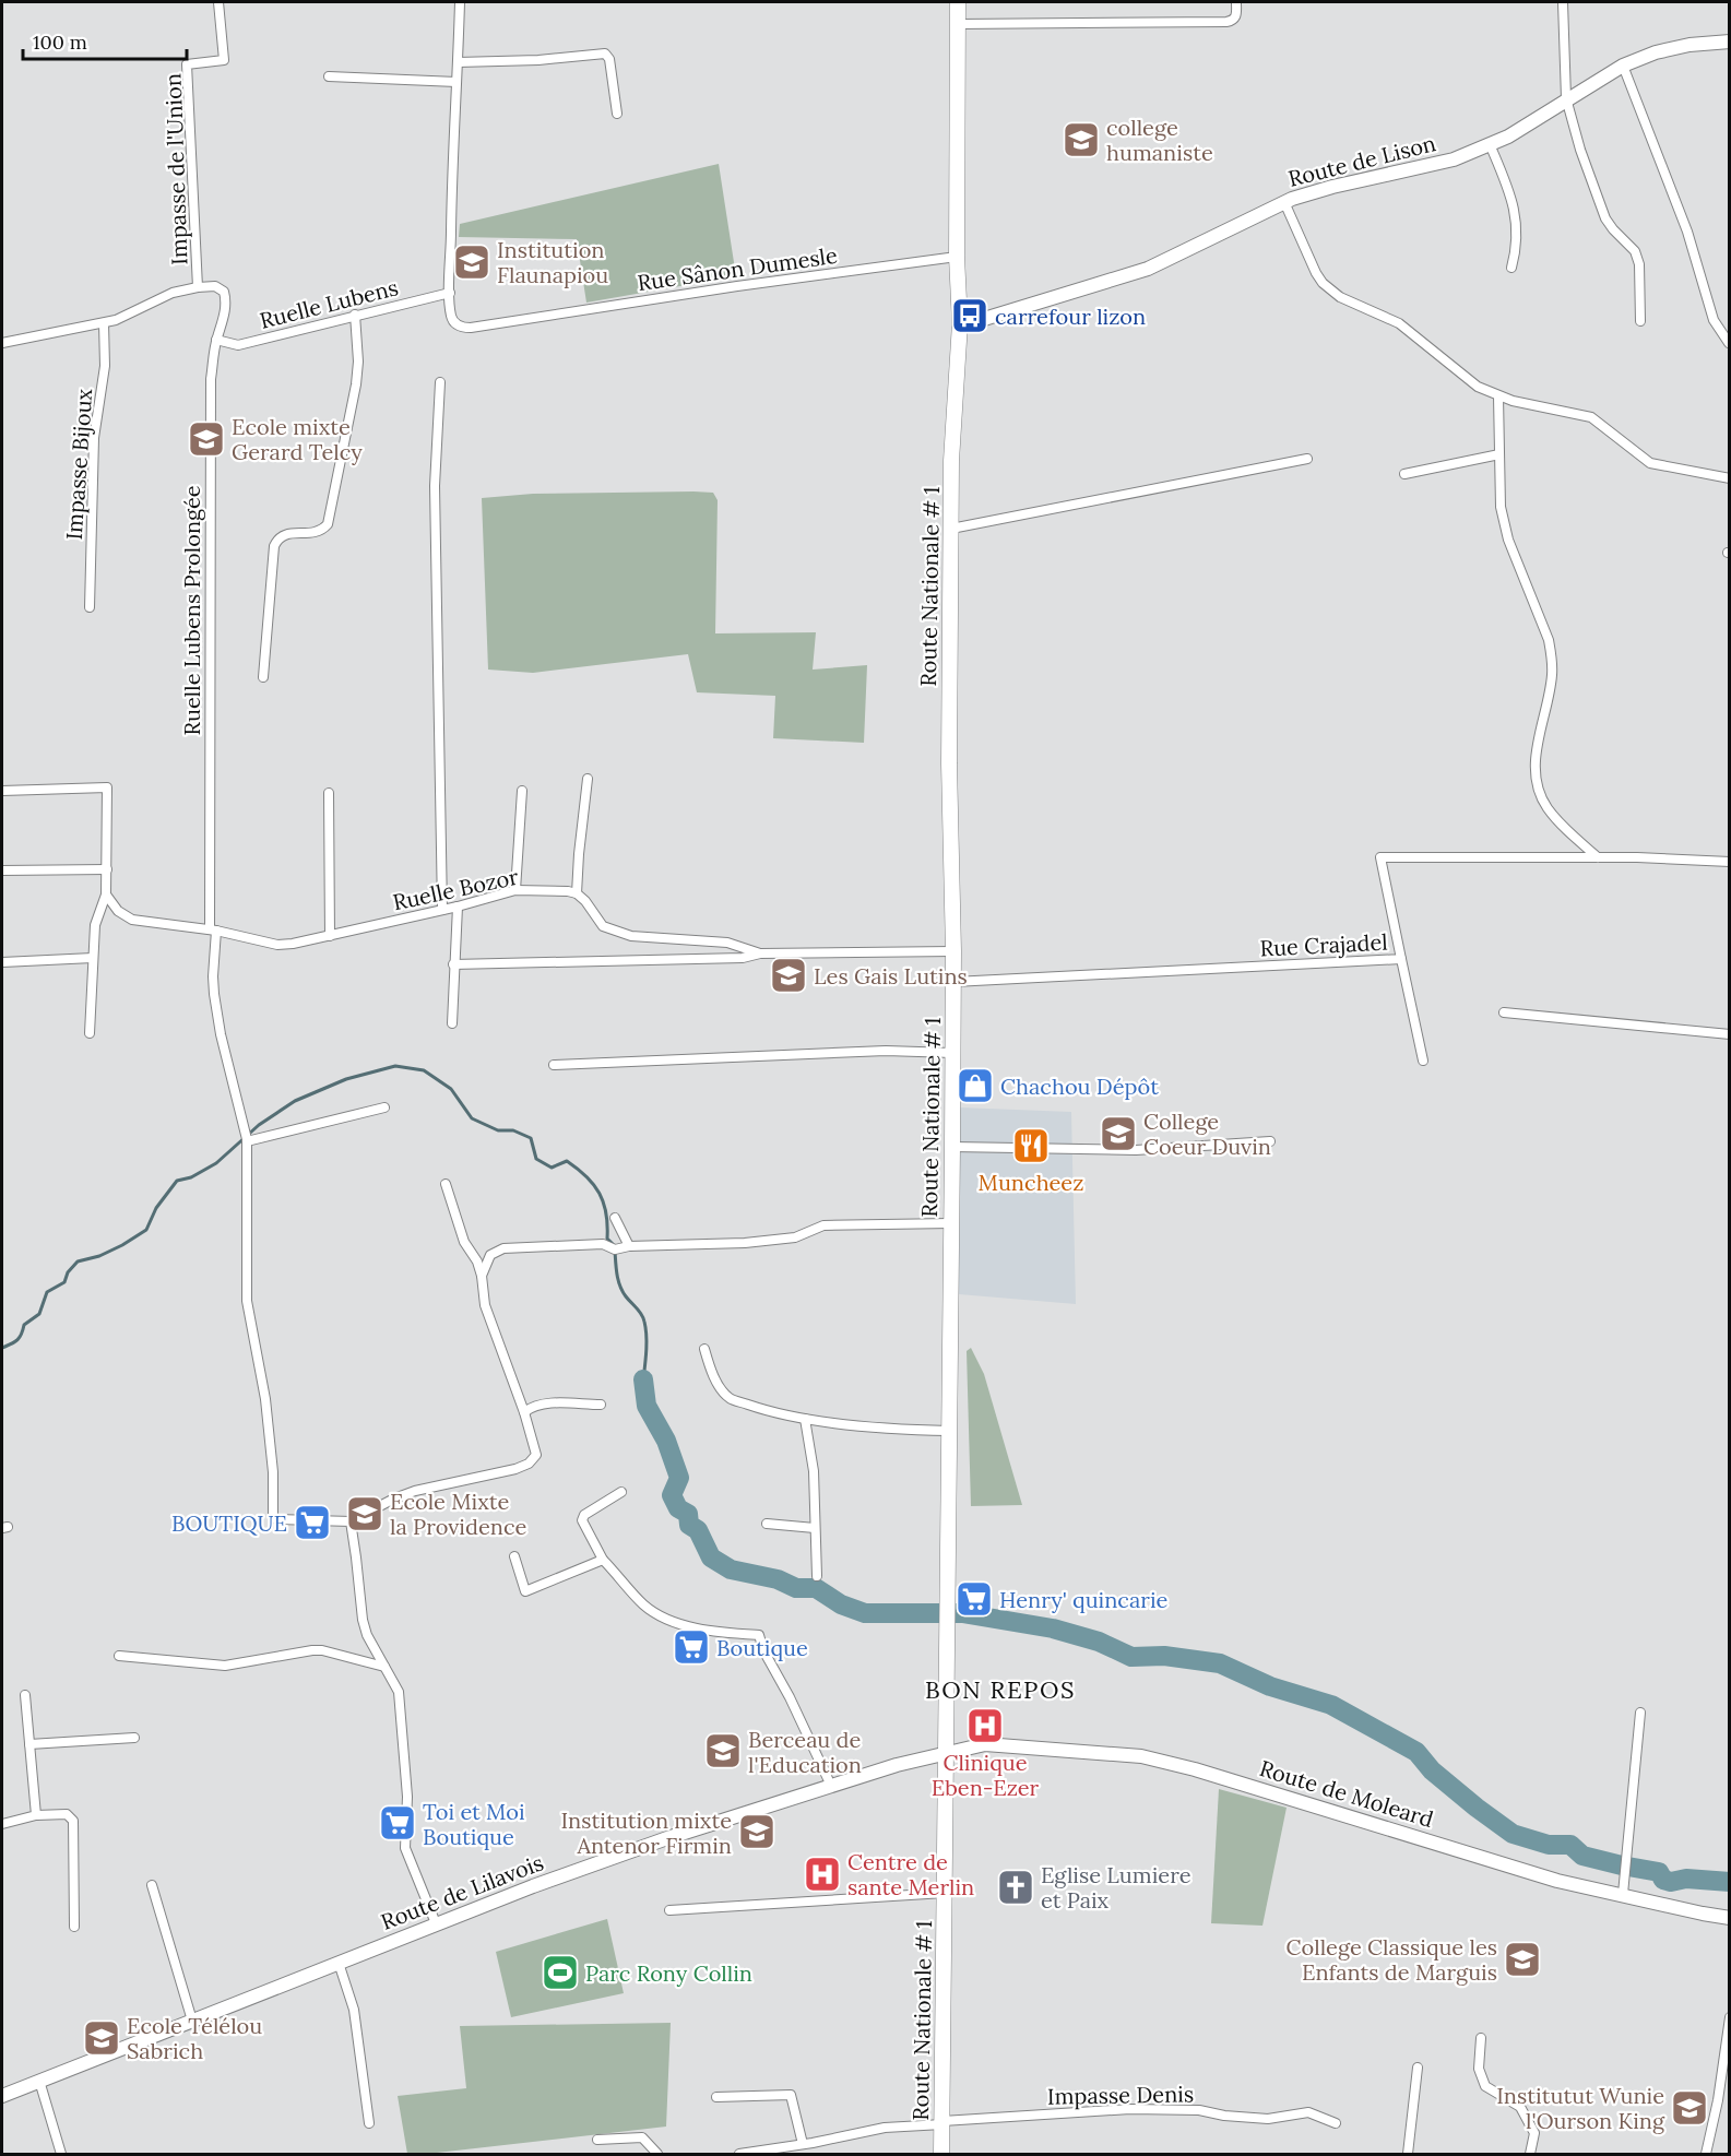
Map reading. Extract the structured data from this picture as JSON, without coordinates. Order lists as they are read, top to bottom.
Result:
{
  "streets": {
    "main road": ["Route Nationale # 1"],
    "street": [
      "Route de Lison",
      "Impasse de l'Union",
      "Rue Sânon Dumesle",
      "Ruelle Lubens",
      "Impasse Bijoux",
      "Ruelle Lubens Prolongée",
      "Ruelle Bozor",
      "Rue Crajadel",
      "Route de Moleard",
      "Route de Lilavois",
      "Impasse Denis"
    ]
  },
  "crossings": [
    ["Route de Lison", "Route Nationale # 1"],
    ["Impasse de l'Union", "Ruelle Lubens Prolongée"],
    ["Rue Sânon Dumesle", "Ruelle Lubens"],
    ["Rue Sânon Dumesle", "Route Nationale # 1"],
    ["Ruelle Lubens", "Ruelle Lubens Prolongée"],
    ["Route Nationale # 1", "Rue Crajadel"],
    ["Route Nationale # 1", "Route de Moleard"],
    ["Route Nationale # 1", "Route de Lilavois"],
    ["Route Nationale # 1", "Impasse Denis"],
    ["Ruelle Lubens Prolongée", "Ruelle Bozor"],
    ["Route de Moleard", "Route de Lilavois"]
  ],
  "districts": ["BON REPOS"],
  "places": {
    "school or university": [
      "college humaniste",
      "Institution Flaunapiou",
      "Ecole mixte Gerard Telcy",
      "Les Gais Lutins",
      "College Coeur Duvin",
      "Ecole Mixte la Providence",
      "Berceau de l'Education",
      "Institution mixte Antenor Firmin",
      "College Classique les Enfants de Marguis",
      "Ecole Télélou Sabrich",
      "Institutut Wunie l'Ourson King"
    ],
    "bus stop": ["carrefour lizon"],
    "shop": ["Chachou Dépôt"],
    "restaurant": ["Muncheez"],
    "supermarket": [
      "BOUTIQUE",
      "Henry' quincarie",
      "Boutique",
      "Toi et Moi Boutique"
    ],
    "hospital": ["Clinique Eben-Ezer", "Centre de sante Merlin"],
    "church": ["Eglise Lumiere et Paix"],
    "sports": ["Parc Rony Collin"]
  },
  "scale_bar": "100 m"
}
